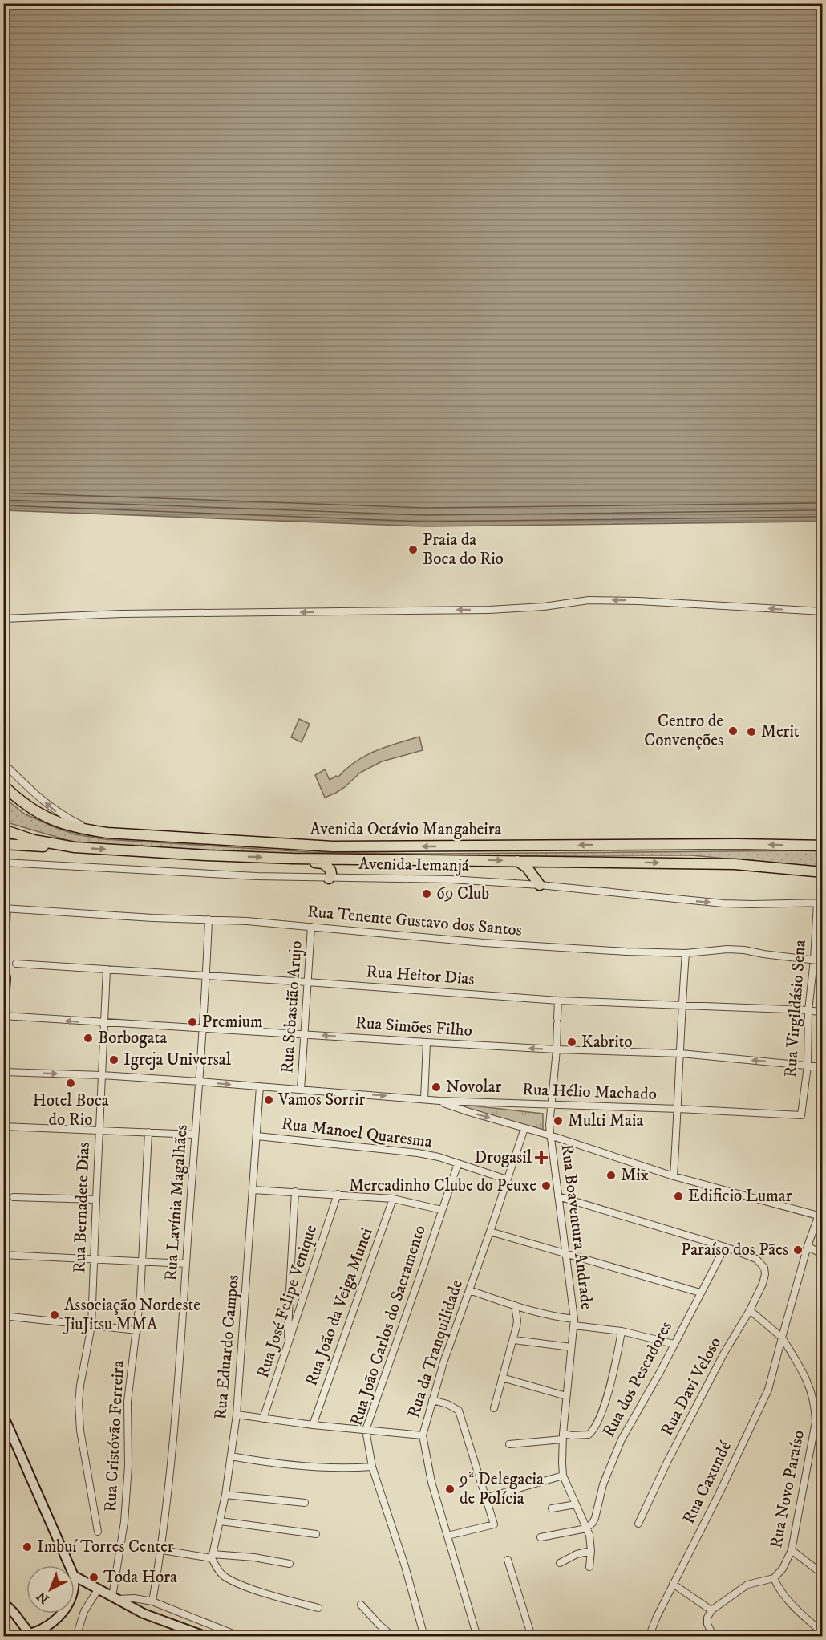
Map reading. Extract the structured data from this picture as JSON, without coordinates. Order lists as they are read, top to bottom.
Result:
{
  "streets": {
    "main road": ["Avenida Octávio Mangabeira"],
    "street": [
      "Avenida Iemanjá",
      "Rua Tenente Gustavo dos Santos",
      "Rua Heitor Dias",
      "Rua Sebastião Arujo",
      "Rua Virgildásio Sena",
      "Rua Simões Filho",
      "Rua Hélio Machado",
      "Rua Manoel Quaresma",
      "Rua Lavínia Magalhães",
      "Rua Bernadete Dias",
      "Rua Boaventura Andrade",
      "Rua José Felipe Venique",
      "Rua João da Veiga Munci",
      "Rua João Carlos do Sacramento",
      "Rua Eduardo Campos",
      "Rua da Tranquilidade",
      "Rua dos Pescadores",
      "Rua Davi Veloso",
      "Rua Cristóvão Ferreira",
      "Rua Caxundé",
      "Rua Novo Paraíso"
    ]
  },
  "crossings": [
    ["Avenida Iemanjá", "Rua Virgildásio Sena"],
    ["Rua Tenente Gustavo dos Santos", "Rua Sebastião Arujo"],
    ["Rua Tenente Gustavo dos Santos", "Rua Virgildásio Sena"],
    ["Rua Tenente Gustavo dos Santos", "Rua Lavínia Magalhães"],
    ["Rua Heitor Dias", "Rua Sebastião Arujo"],
    ["Rua Heitor Dias", "Rua Virgildásio Sena"],
    ["Rua Heitor Dias", "Rua Lavínia Magalhães"],
    ["Rua Heitor Dias", "Rua Bernadete Dias"],
    ["Rua Heitor Dias", "Rua Boaventura Andrade"],
    ["Rua Sebastião Arujo", "Rua Simões Filho"],
    ["Rua Sebastião Arujo", "Rua Hélio Machado"],
    ["Rua Virgildásio Sena", "Rua Simões Filho"],
    ["Rua Virgildásio Sena", "Rua Hélio Machado"],
    ["Rua Simões Filho", "Rua Lavínia Magalhães"],
    ["Rua Simões Filho", "Rua Bernadete Dias"],
    ["Rua Simões Filho", "Rua Boaventura Andrade"],
    ["Rua Hélio Machado", "Rua Lavínia Magalhães"],
    ["Rua Hélio Machado", "Rua Bernadete Dias"],
    ["Rua Hélio Machado", "Rua Boaventura Andrade"],
    ["Rua Hélio Machado", "Rua Eduardo Campos"],
    ["Rua Manoel Quaresma", "Rua João Carlos do Sacramento"],
    ["Rua Manoel Quaresma", "Rua Eduardo Campos"],
    ["Rua Manoel Quaresma", "Rua da Tranquilidade"],
    ["Rua dos Pescadores", "Rua Davi Veloso"],
    ["Rua Davi Veloso", "Rua Novo Paraíso"],
    ["Rua Caxundé", "Rua Novo Paraíso"]
  ],
  "one_way": ["Rua Simões Filho", "Rua Hélio Machado"],
  "places": {
    "other": [
      "Praia da Boca do Rio",
      "Centro de Convenções",
      "Merit",
      "69 Club",
      "Premium",
      "Borbogata",
      "Kabrito",
      "Igreja Universal",
      "Hotel Boca do Rio",
      "Novolar",
      "Vamos Sorrir",
      "Multi Maia",
      "Mix",
      "Mercadinho Clube do Peuxe",
      "Edificio Lumar",
      "Paraíso dos Pães",
      "Associação Nordeste JiuJitsu MMA",
      "9ª Delegacia de Polícia",
      "Imbuí Torres Center",
      "Toda Hora"
    ],
    "health": ["Drogasil"]
  },
  "north": "bottom left"
}
